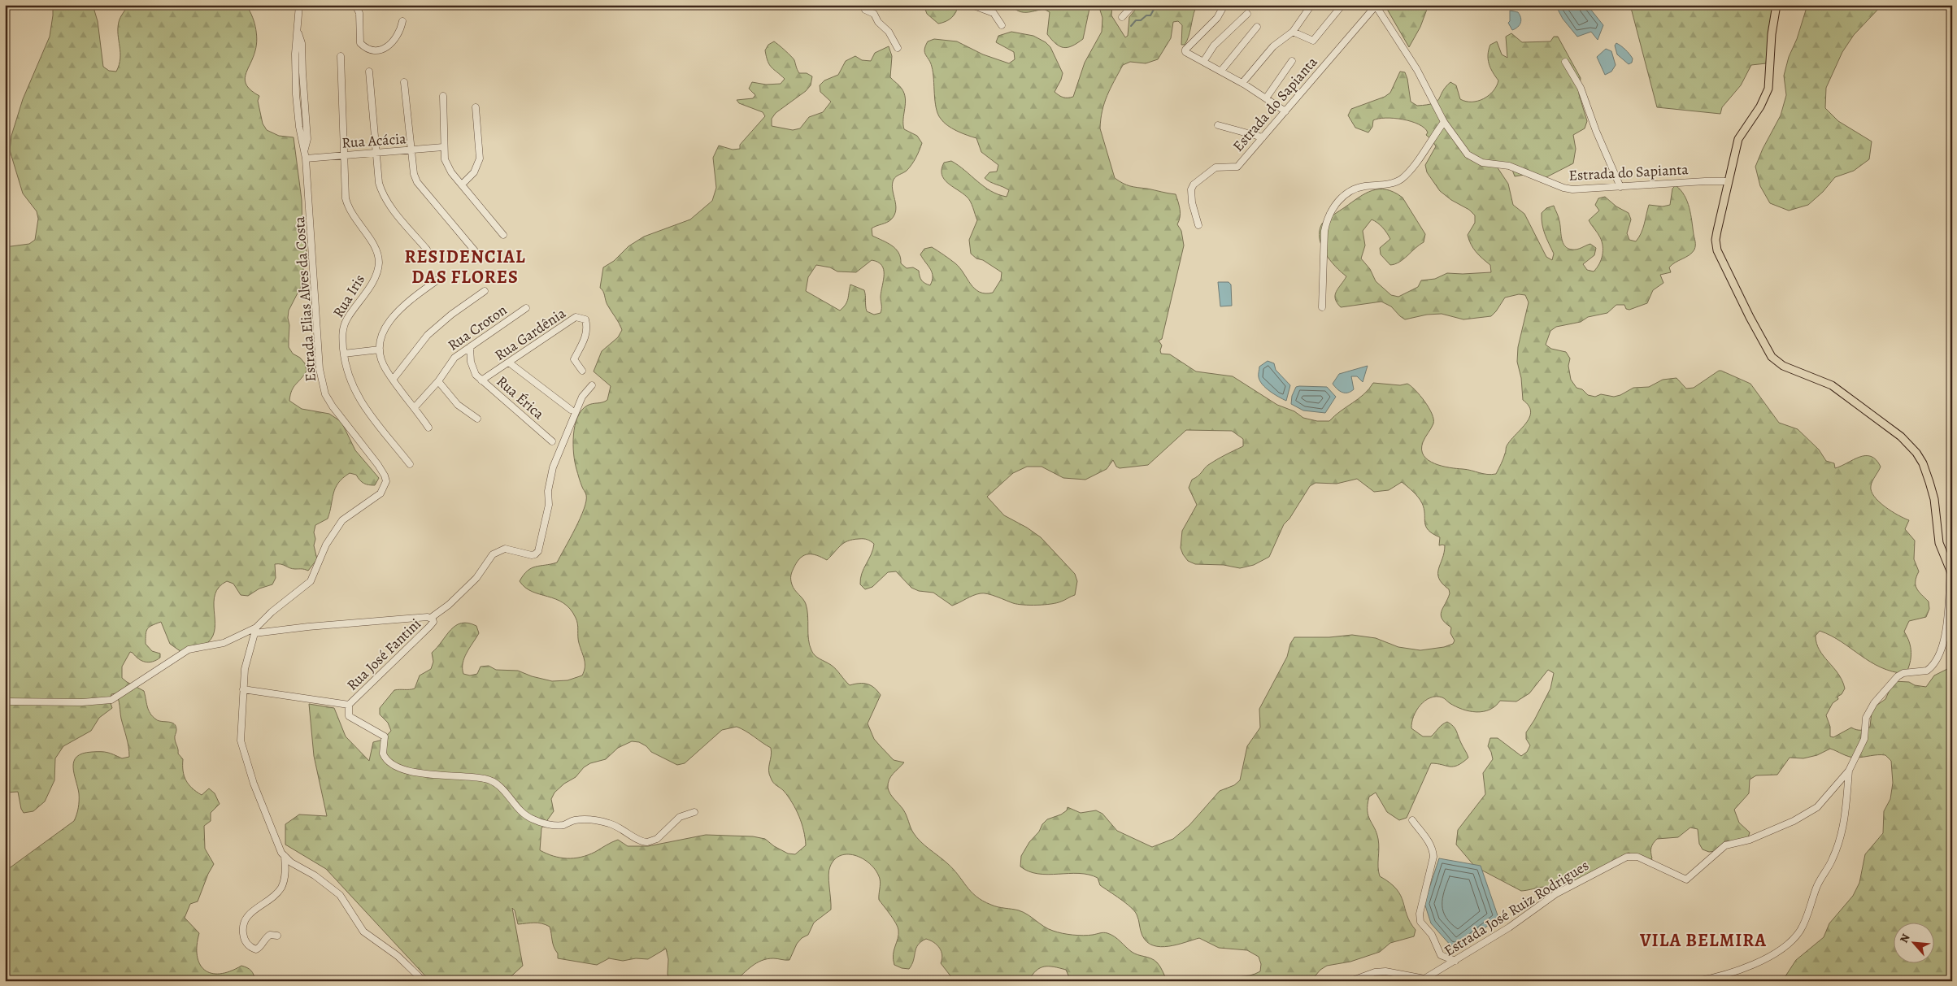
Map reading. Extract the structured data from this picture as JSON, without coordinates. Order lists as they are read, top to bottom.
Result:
{
  "streets": {
    "street": [
      "Estrada do Sapianta",
      "Rua Acácia",
      "Rua Iris",
      "Estrada Elias Alves da Costa",
      "Rua Croton",
      "Rua Gardênia",
      "Rua Érica",
      "Rua José Fantini",
      "Estrada José Ruiz Rodrigues"
    ]
  },
  "crossings": [
    ["Rua Acácia", "Rua Iris"],
    ["Rua Acácia", "Estrada Elias Alves da Costa"],
    ["Estrada Elias Alves da Costa", "Rua José Fantini"],
    ["Rua Croton", "Rua Érica"],
    ["Rua Gardênia", "Rua Érica"]
  ],
  "districts": ["RESIDENCIAL DAS FLORES", "VILA BELMIRA"],
  "north": "top left"
}
